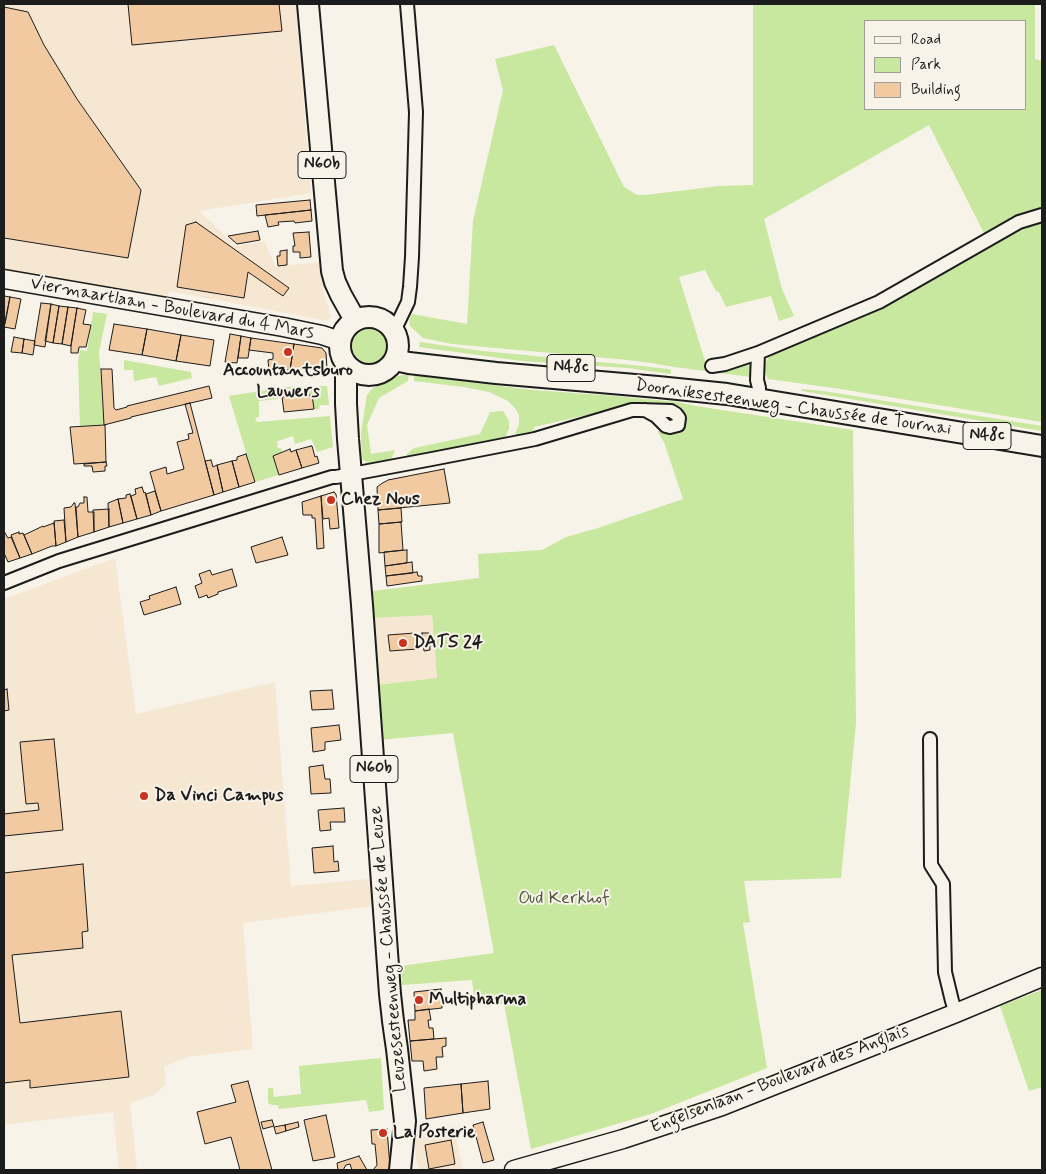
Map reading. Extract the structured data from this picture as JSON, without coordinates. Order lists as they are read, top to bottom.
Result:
{
  "streets": {
    "main road": [
      "N60b",
      "Viermaartlaan - Boulevard du 4 Mars",
      "N48c",
      "Doorniksesteenweg - Chaussée de Tournai",
      "Leuzesesteenweg - Chaussée de Leuze",
      "Engelsenlaan - Boulevard des Anglais"
    ]
  },
  "crossings": [
    ["N60b", "Viermaartlaan - Boulevard du 4 Mars"],
    ["N60b", "Doorniksesteenweg - Chaussée de Tournai"],
    ["N60b", "Leuzesesteenweg - Chaussée de Leuze"],
    ["Viermaartlaan - Boulevard du 4 Mars", "Doorniksesteenweg - Chaussée de Tournai"],
    ["Viermaartlaan - Boulevard du 4 Mars", "Leuzesesteenweg - Chaussée de Leuze"],
    ["Doorniksesteenweg - Chaussée de Tournai", "Leuzesesteenweg - Chaussée de Leuze"]
  ],
  "parks": ["Oud Kerkhof"],
  "places": [
    "Accountantsburo Lauwers",
    "Chez Nous",
    "DATS 24",
    "Da Vinci Campus",
    "Multipharma",
    "La Posterie"
  ],
  "legend": ["Road", "Park", "Building"]
}
